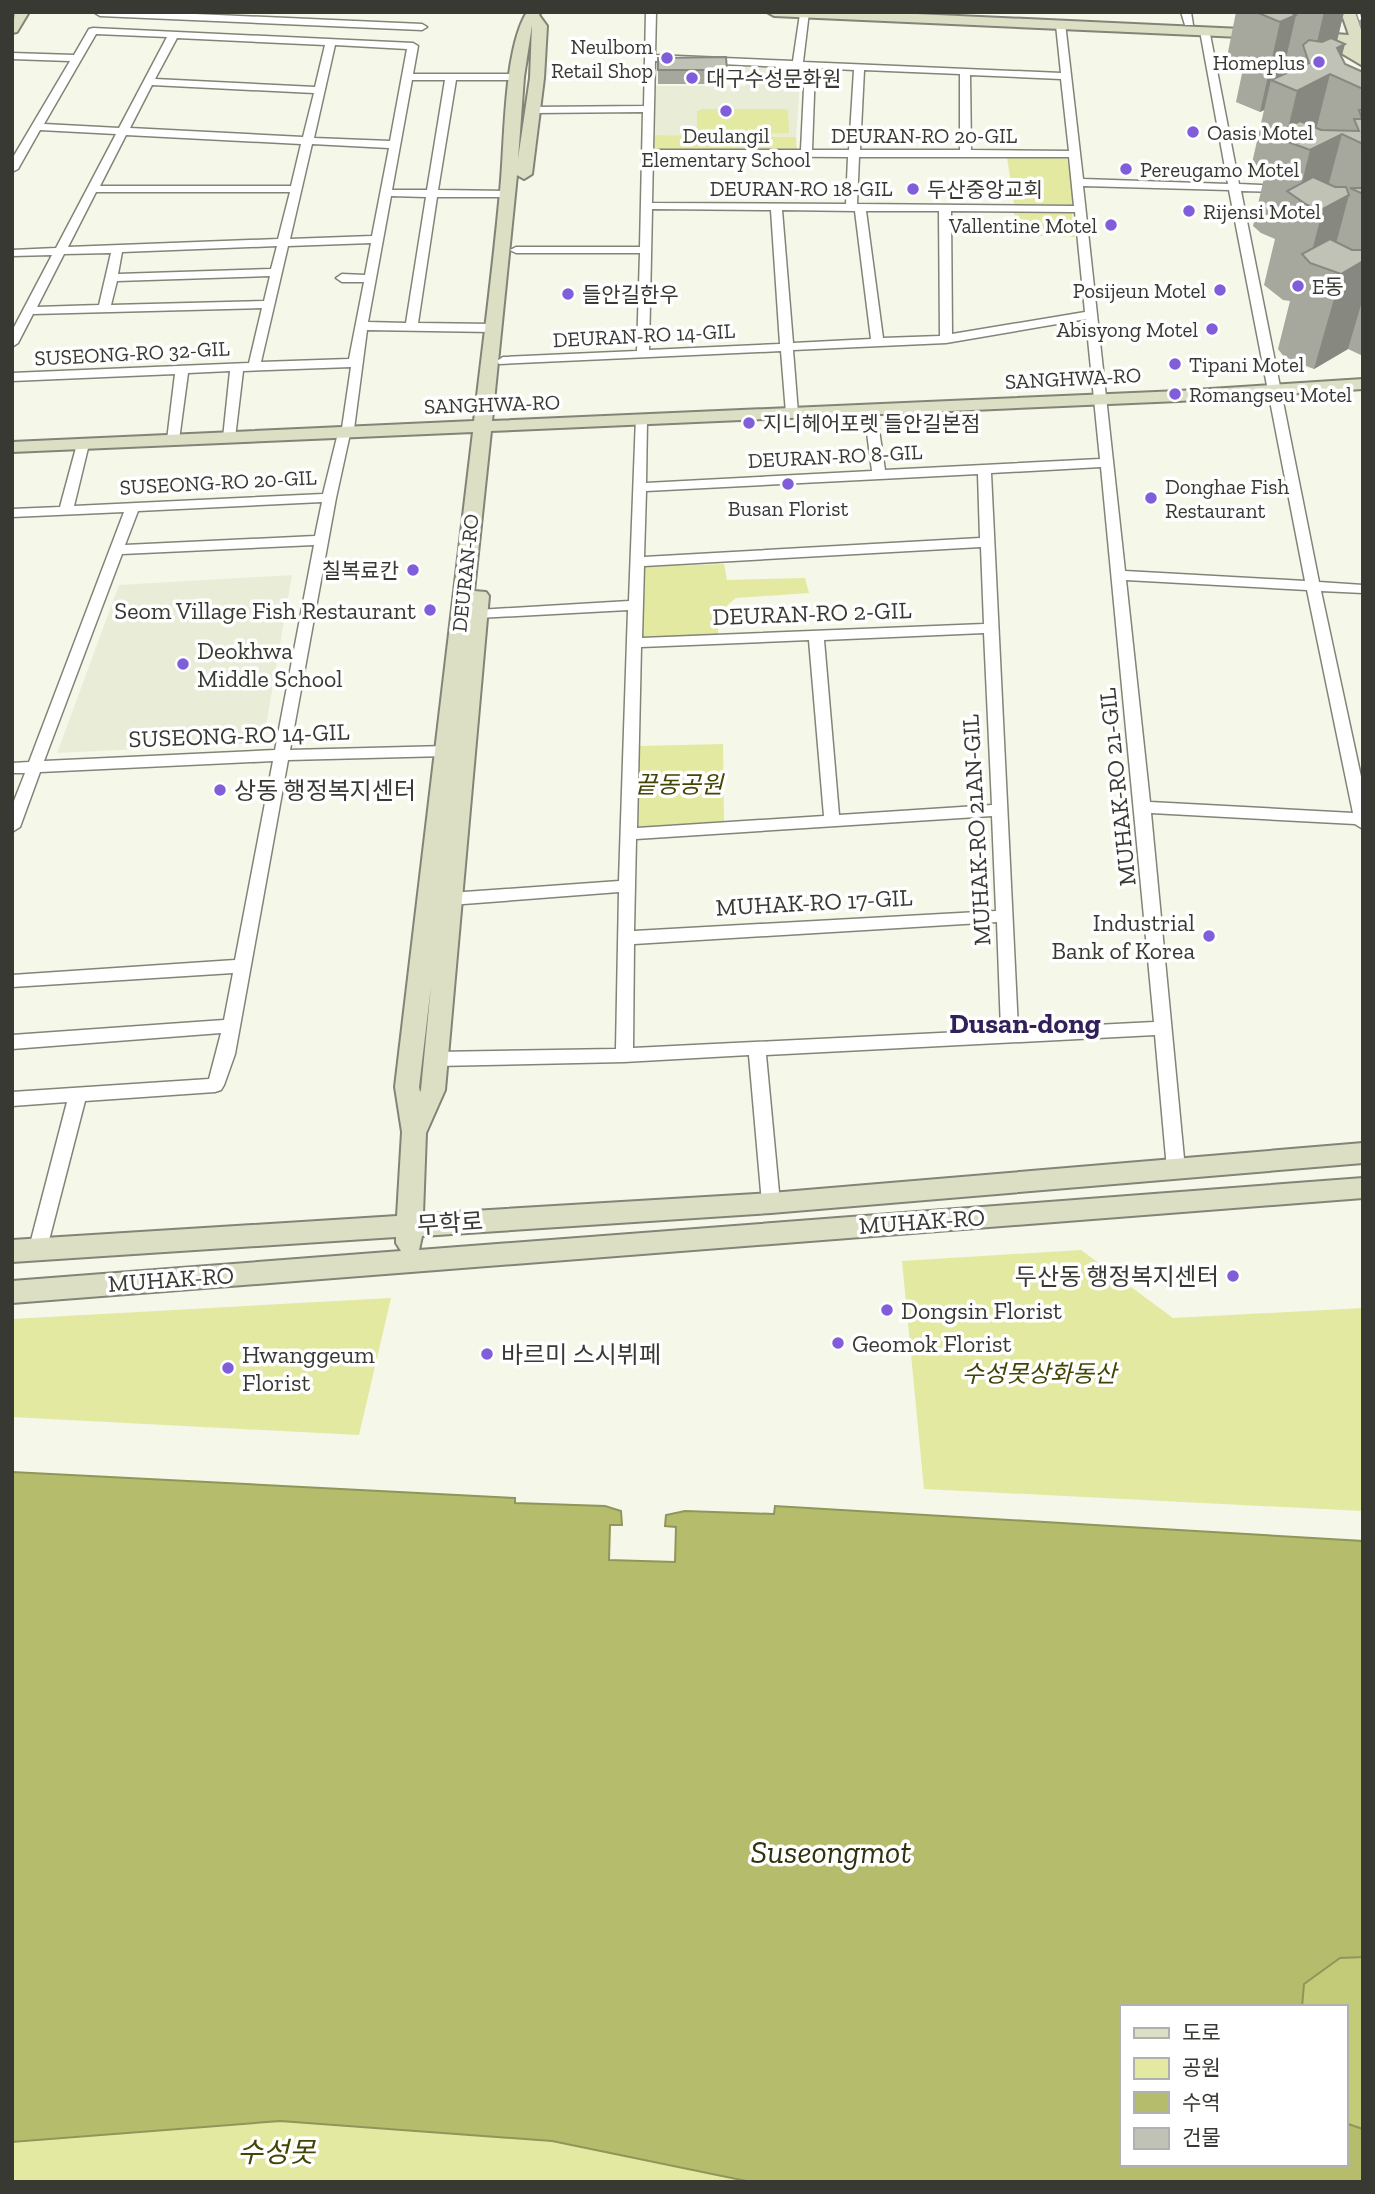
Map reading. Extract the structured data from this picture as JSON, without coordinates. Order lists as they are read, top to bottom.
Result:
{
  "streets": {
    "main road": ["SANGHWA-RO", "DEURAN-RO", "MUHAK-RO"],
    "street": [
      "DEURAN-RO 20-GIL",
      "DEURAN-RO 18-GIL",
      "DEURAN-RO 14-GIL",
      "SUSEONG-RO 32-GIL",
      "DEURAN-RO 8-GIL",
      "SUSEONG-RO 20-GIL",
      "DEURAN-RO 2-GIL",
      "SUSEONG-RO 14-GIL",
      "MUHAK-RO 21-GIL",
      "MUHAK-RO 21AN-GIL",
      "MUHAK-RO 17-GIL"
    ]
  },
  "crossings": [
    ["DEURAN-RO 20-GIL", "MUHAK-RO 21-GIL"],
    ["DEURAN-RO 18-GIL", "MUHAK-RO 21-GIL"],
    ["DEURAN-RO 14-GIL", "DEURAN-RO"],
    ["DEURAN-RO 14-GIL", "MUHAK-RO 21-GIL"],
    ["SANGHWA-RO", "DEURAN-RO"],
    ["SANGHWA-RO", "MUHAK-RO 21-GIL"],
    ["DEURAN-RO 8-GIL", "MUHAK-RO 21-GIL"],
    ["DEURAN-RO 8-GIL", "MUHAK-RO 21AN-GIL"],
    ["SUSEONG-RO 20-GIL", "SUSEONG-RO 14-GIL"],
    ["DEURAN-RO", "SUSEONG-RO 14-GIL"],
    ["DEURAN-RO", "MUHAK-RO"],
    ["DEURAN-RO 2-GIL", "MUHAK-RO 21AN-GIL"],
    ["MUHAK-RO 21-GIL", "MUHAK-RO"],
    ["MUHAK-RO 21AN-GIL", "MUHAK-RO 17-GIL"]
  ],
  "districts": ["Dusan-dong"],
  "water": ["Suseongmot"],
  "parks": ["끝동공원", "수성못상화동산", "수성못"],
  "places": [
    "Neulbom Retail Shop",
    "Homeplus",
    "대구수성문화원",
    "Deulangil Elementary School",
    "Oasis Motel",
    "Pereugamo Motel",
    "두산중앙교회",
    "Rijensi Motel",
    "Vallentine Motel",
    "E동",
    "Posijeun Motel",
    "들안길한우",
    "Abisyong Motel",
    "Tipani Motel",
    "Romangseu Motel",
    "지니헤어포렛 들안길본점",
    "Busan Florist",
    "Donghae Fish Restaurant",
    "칠복료칸",
    "Seom Village Fish Restaurant",
    "Deokhwa Middle School",
    "상동 행정복지센터",
    "Industrial Bank of Korea",
    "두산동 행정복지센터",
    "Dongsin Florist",
    "Geomok Florist",
    "바르미 스시뷔페",
    "Hwanggeum Florist"
  ],
  "legend": [
    "도로",
    "공원",
    "수역",
    "건물"
  ]
}
